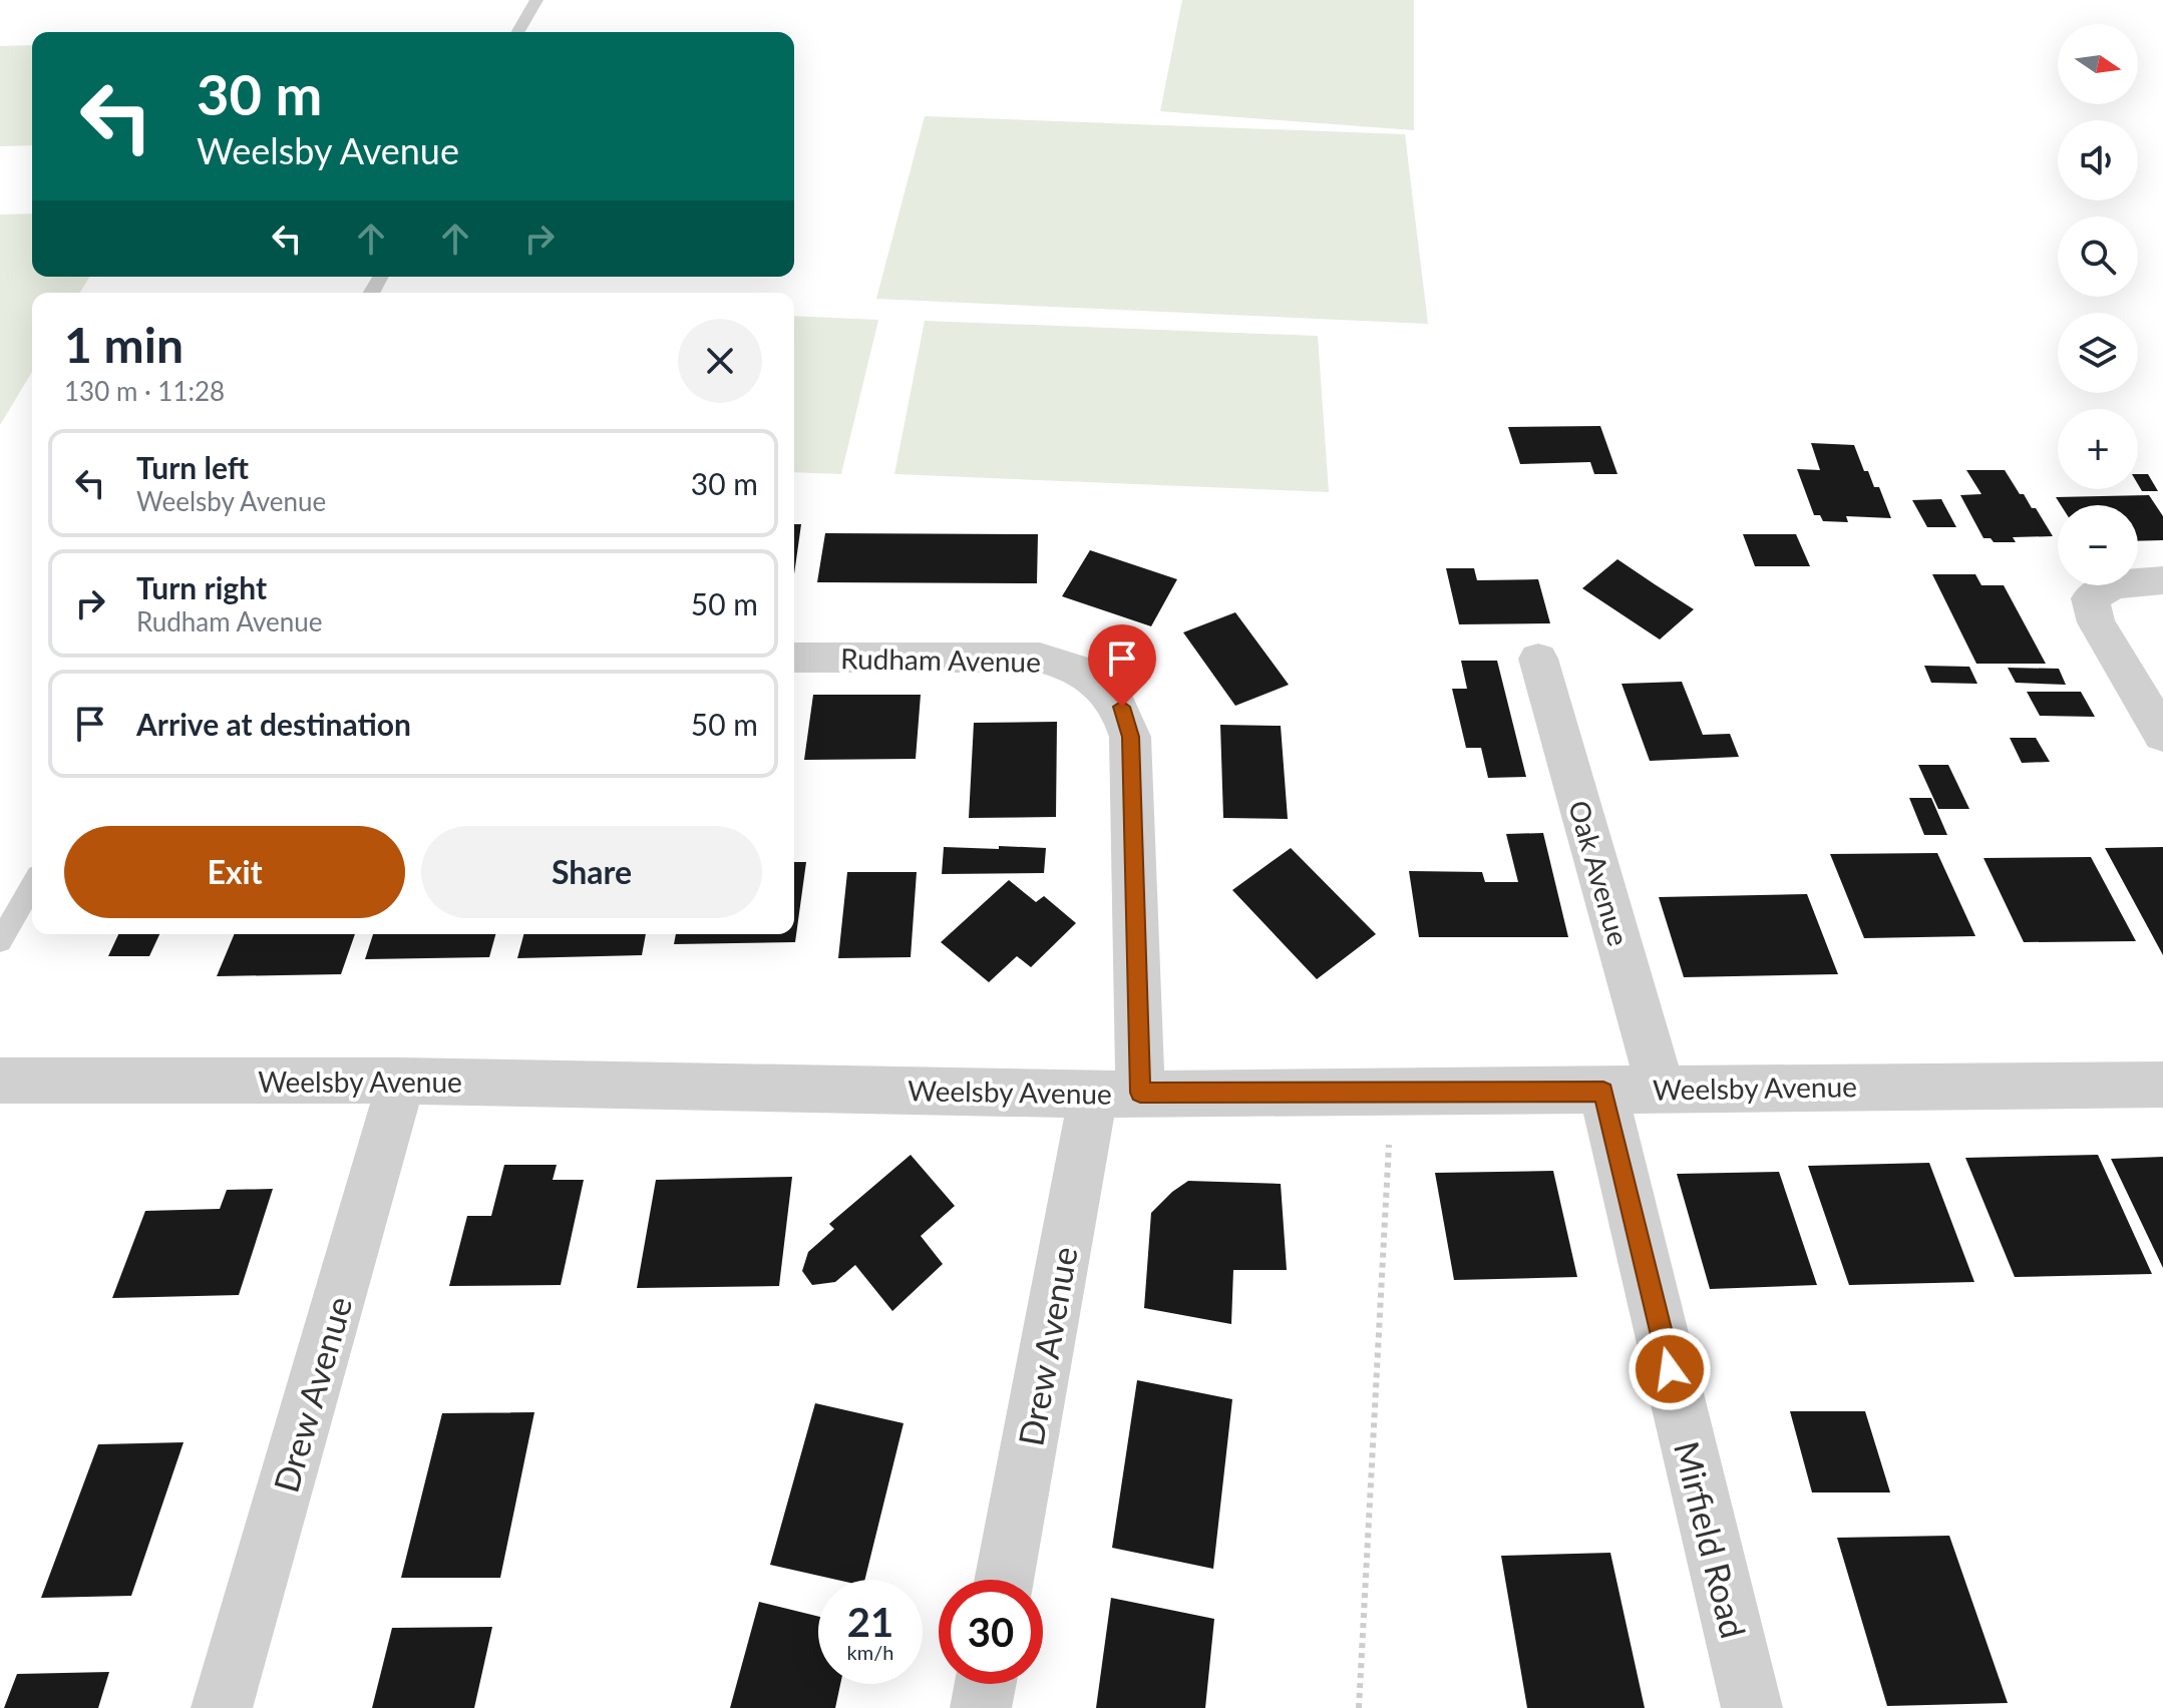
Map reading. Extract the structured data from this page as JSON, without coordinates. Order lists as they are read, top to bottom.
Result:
{
  "streets": {
    "street": [
      "Rudham Avenue",
      "Oak Avenue",
      "Weelsby Avenue",
      "Drew Avenue",
      "Mirfield Road"
    ]
  },
  "crossings": [
    ["Rudham Avenue", "Weelsby Avenue"],
    ["Rudham Avenue", "Drew Avenue"],
    ["Oak Avenue", "Weelsby Avenue"],
    ["Weelsby Avenue", "Drew Avenue"],
    ["Weelsby Avenue", "Mirfield Road"]
  ],
  "north": "right",
  "page": {
    "map_buttons": ["+", "−"],
    "turn": ["30 m", "Weelsby Avenue"],
    "heading": ["1 min", "130 m · 11:28"],
    "list": [
      {
        "name": "Turn left",
        "note": "Weelsby Avenue",
        "value": "30 m"
      },
      {
        "name": "Turn right",
        "note": "Rudham Avenue",
        "value": "50 m"
      },
      {
        "name": "Arrive at destination",
        "value": "50 m"
      }
    ],
    "buttons": ["Exit", "Share"],
    "speed": "21 km/h",
    "limit": "30"
  }
}
